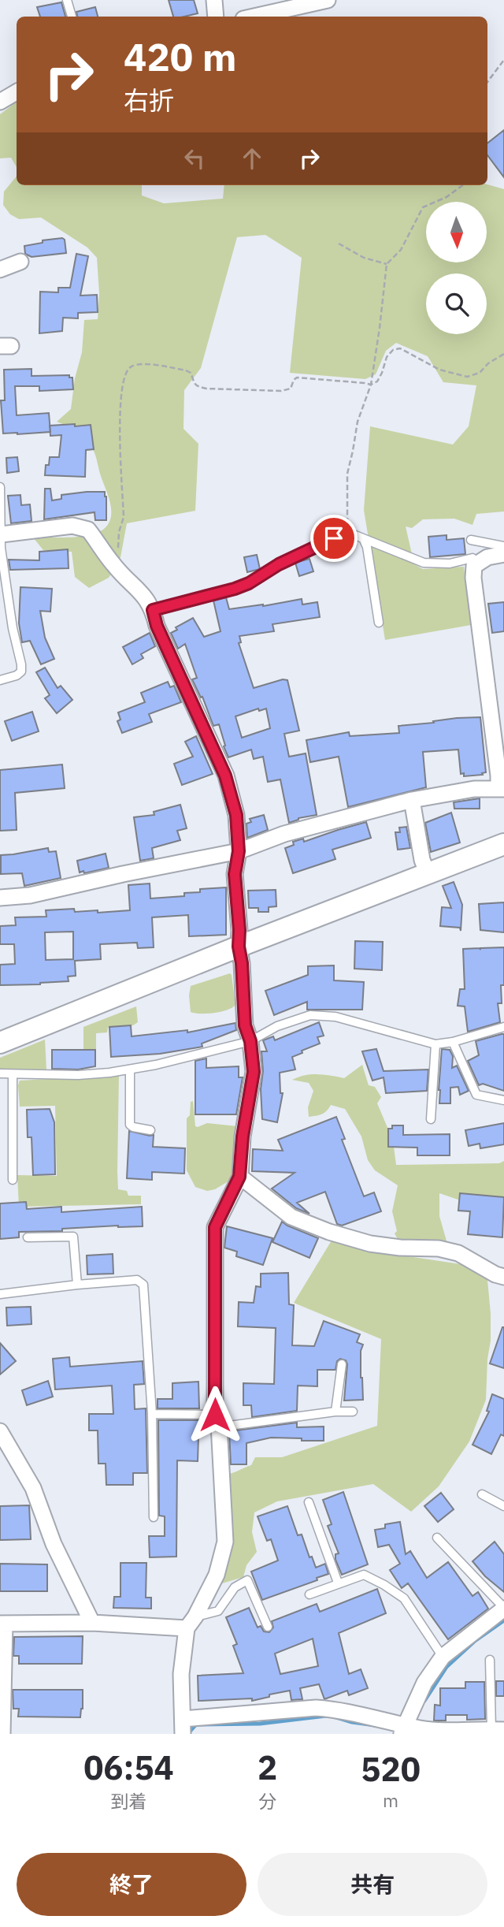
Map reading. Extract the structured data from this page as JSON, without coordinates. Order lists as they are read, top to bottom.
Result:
{
  "north": "bottom",
  "page": {
    "turn": ["420 m", "右折"],
    "eta": [
      "06:54",
      "到着",
      "2",
      "分",
      "520",
      "m"
    ],
    "buttons": ["終了", "共有"]
  }
}
